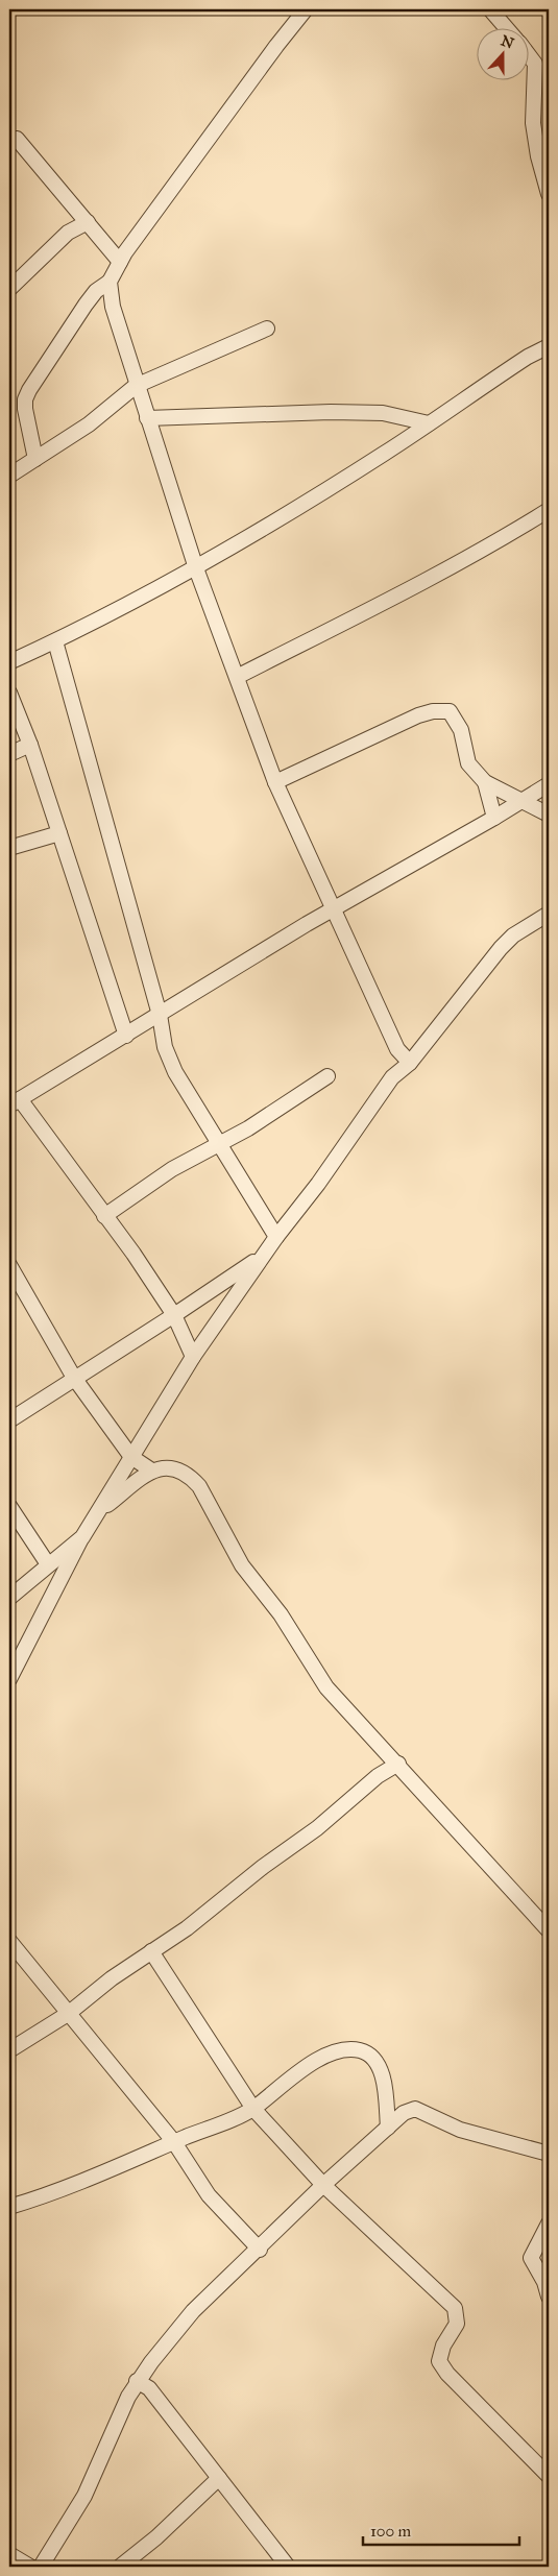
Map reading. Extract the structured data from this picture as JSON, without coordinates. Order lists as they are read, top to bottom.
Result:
{
  "scale_bar": "100 m",
  "north": "top"
}
